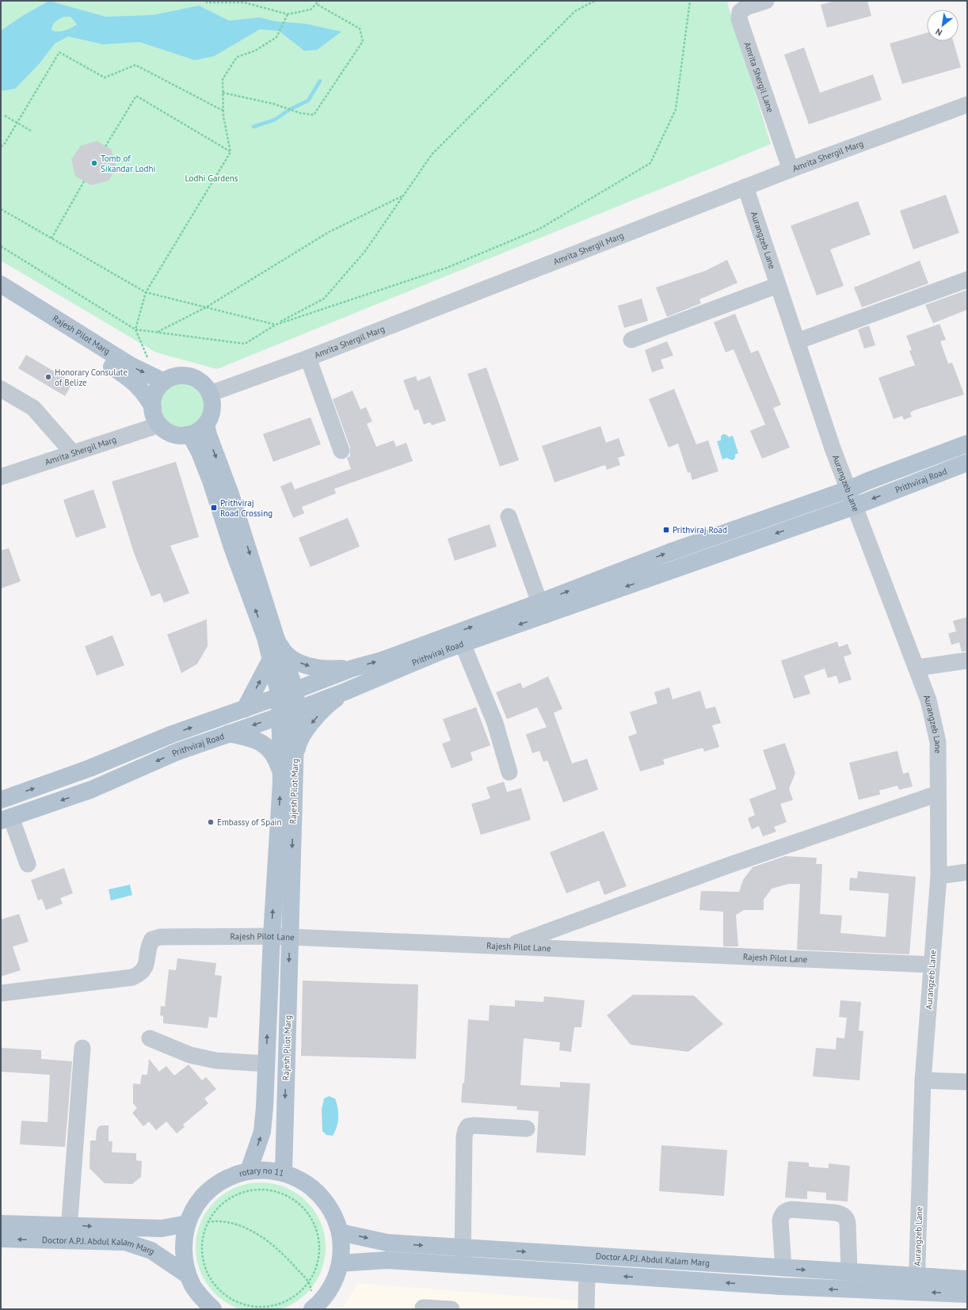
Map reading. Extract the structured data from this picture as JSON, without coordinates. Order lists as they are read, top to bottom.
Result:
{
  "streets": {
    "main road": [
      "Rajesh Pilot Marg",
      "Prithviraj Road",
      "rotary no 11",
      "Doctor A.P.J. Abdul Kalam Marg"
    ],
    "street": [
      "Amrita Shergil Lane",
      "Amrita Shergil Marg",
      "Aurangzeb Lane",
      "Rajesh Pilot Lane"
    ]
  },
  "crossings": [
    ["Amrita Shergil Lane", "Amrita Shergil Marg"],
    ["Amrita Shergil Marg", "Aurangzeb Lane"],
    ["Amrita Shergil Marg", "Rajesh Pilot Marg"],
    ["Aurangzeb Lane", "Prithviraj Road"],
    ["Aurangzeb Lane", "Rajesh Pilot Lane"],
    ["Aurangzeb Lane", "Doctor A.P.J. Abdul Kalam Marg"],
    ["Rajesh Pilot Marg", "Prithviraj Road"],
    ["Rajesh Pilot Marg", "Rajesh Pilot Lane"],
    ["Rajesh Pilot Marg", "rotary no 11"],
    ["rotary no 11", "Doctor A.P.J. Abdul Kalam Marg"]
  ],
  "parks": ["Lodhi Gardens"],
  "places": {
    "other": ["Tomb of Sikandar Lodhi", "Honorary Consulate of Belize", "Embassy of Spain"],
    "transit": ["Prithviraj Road Crossing", "Prithviraj Road"]
  },
  "north": "bottom left"
}
